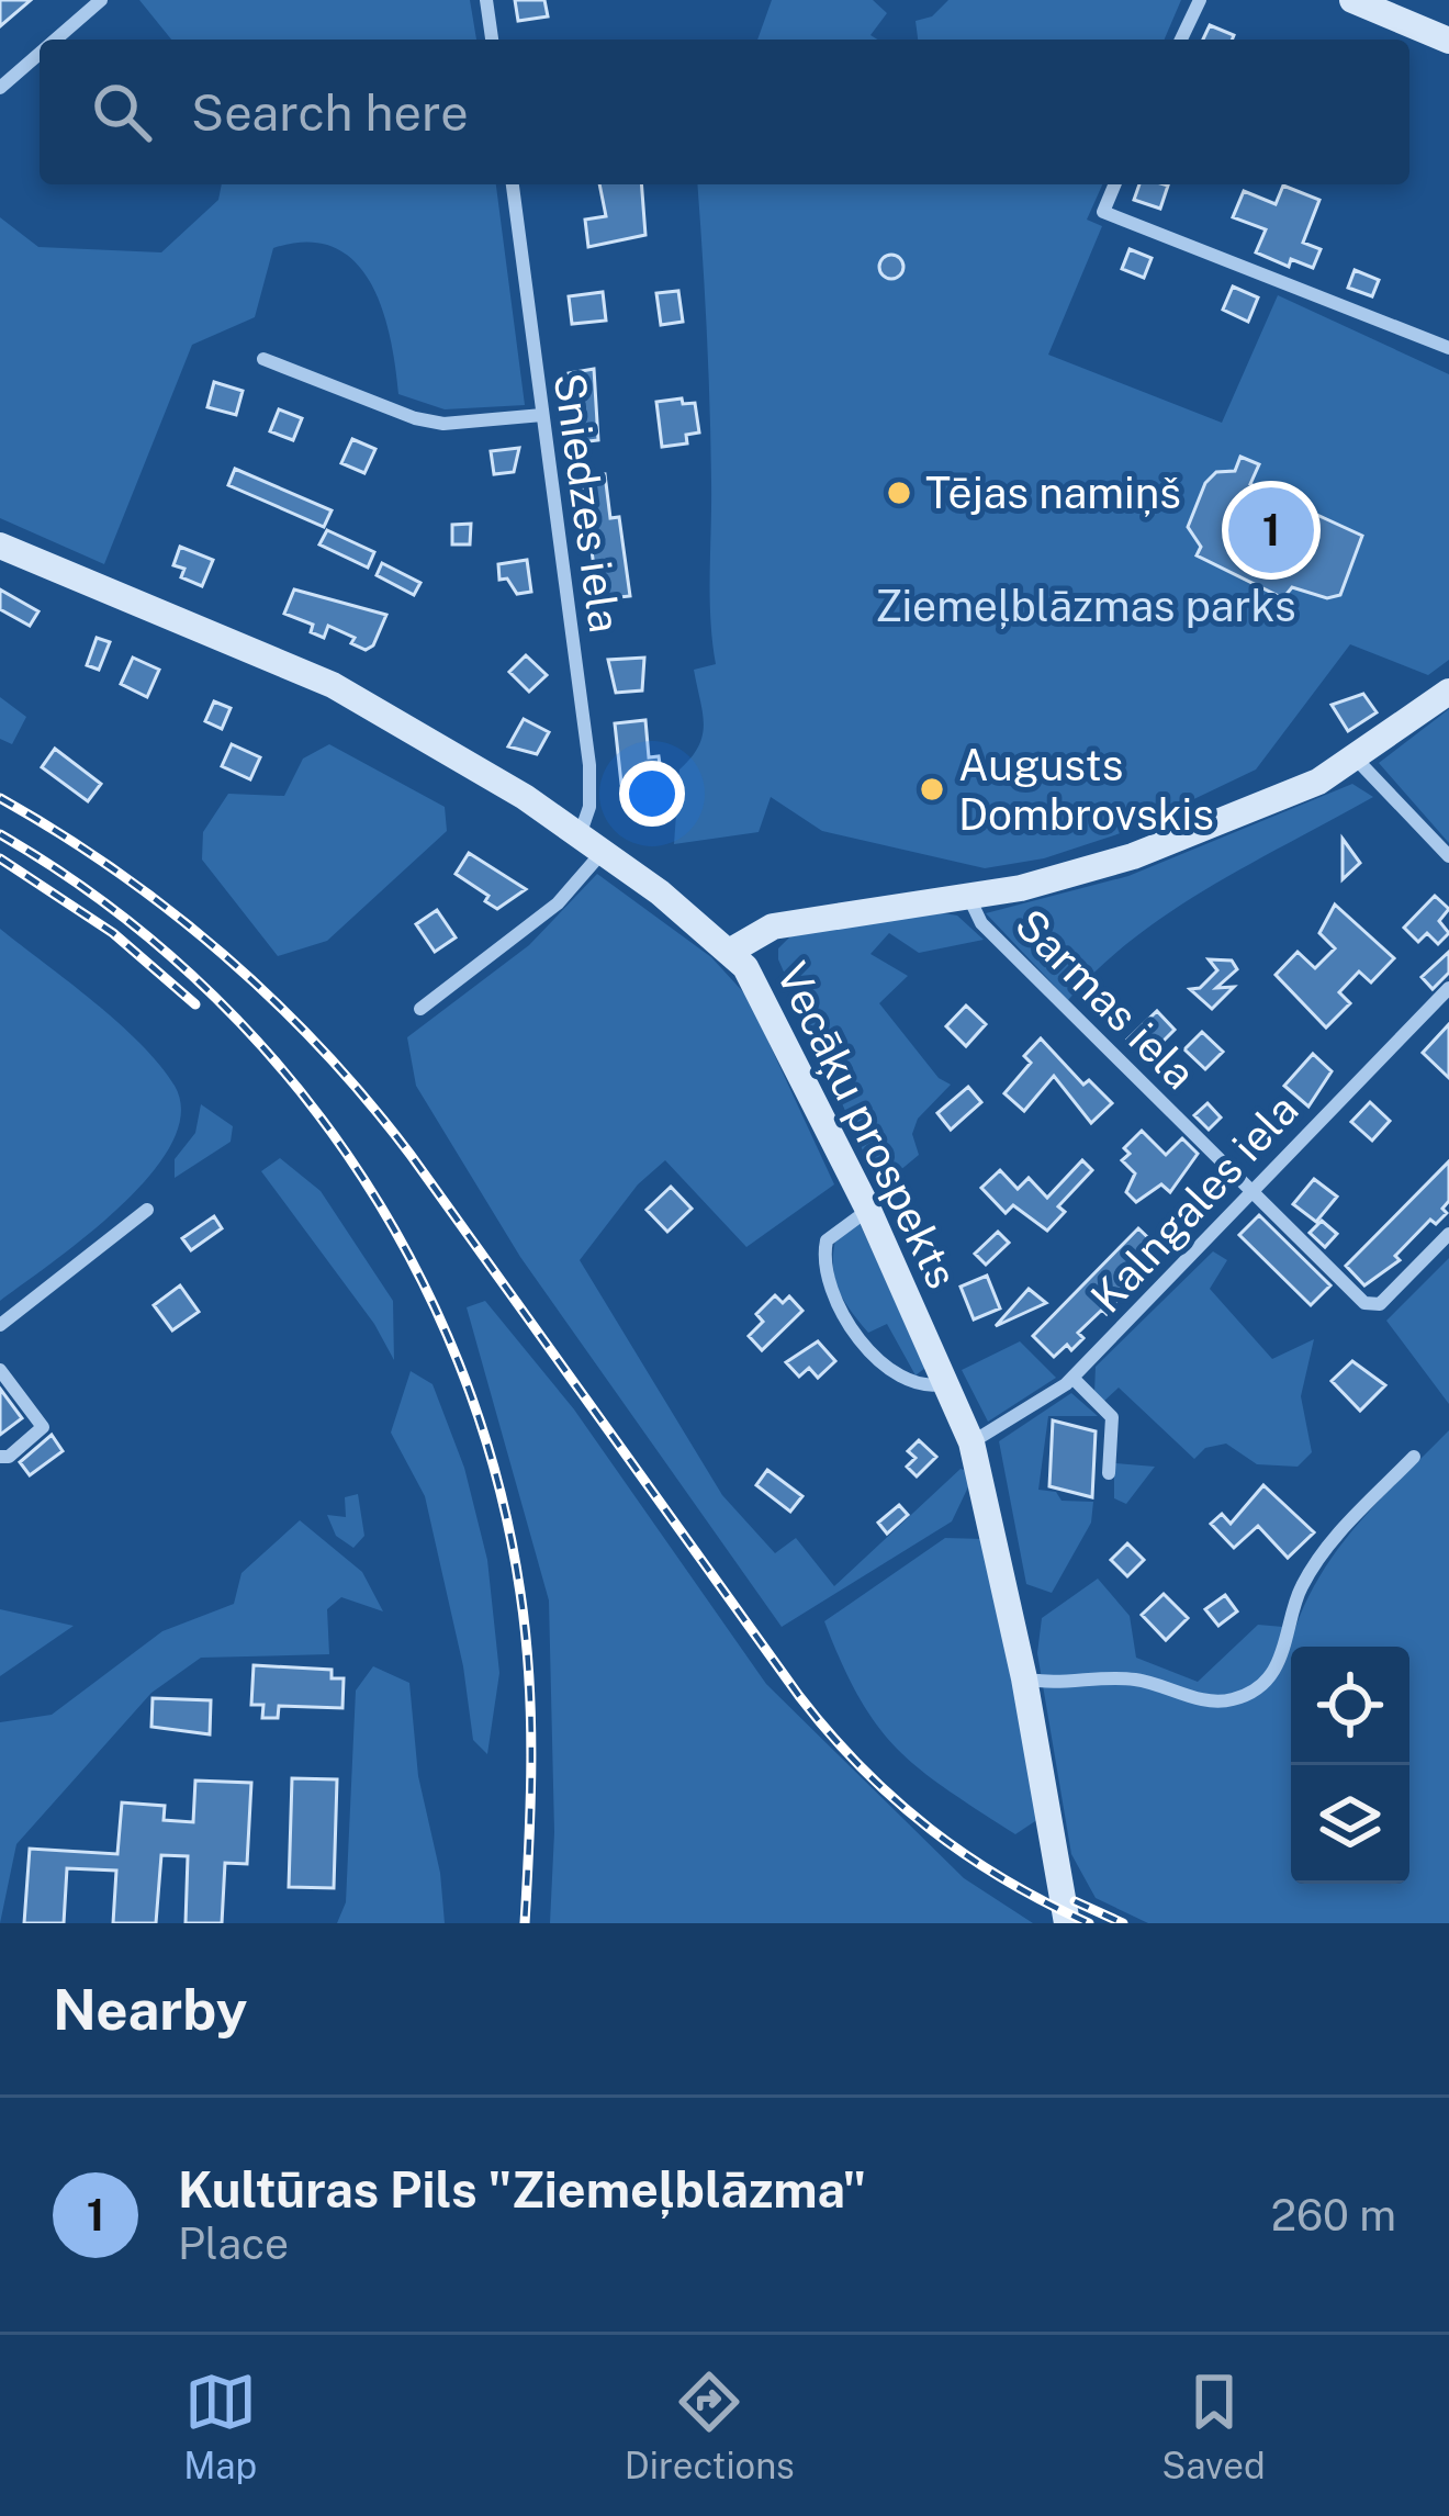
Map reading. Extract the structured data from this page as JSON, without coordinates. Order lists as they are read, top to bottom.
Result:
{
  "streets": {
    "main road": ["Vecāķu prospekts"],
    "street": ["Sniedzes iela", "Sarmas iela", "Kalngales iela"]
  },
  "crossings": [
    ["Sniedzes iela", "Vecāķu prospekts"],
    ["Sarmas iela", "Kalngales iela"],
    ["Vecāķu prospekts", "Kalngales iela"]
  ],
  "parks": ["Ziemeļblāzmas parks"],
  "places": ["Tējas namiņš", "Augusts Dombrovskis"],
  "page": {
    "search": "Search here",
    "pins": "1",
    "heading": "Nearby",
    "list": [
      {
        "mark": "1",
        "name": "Kultūras Pils \"Ziemeļblāzma\"",
        "note": "Place",
        "value": "260 m"
      }
    ],
    "nav": ["Map", "Directions", "Saved"]
  }
}
